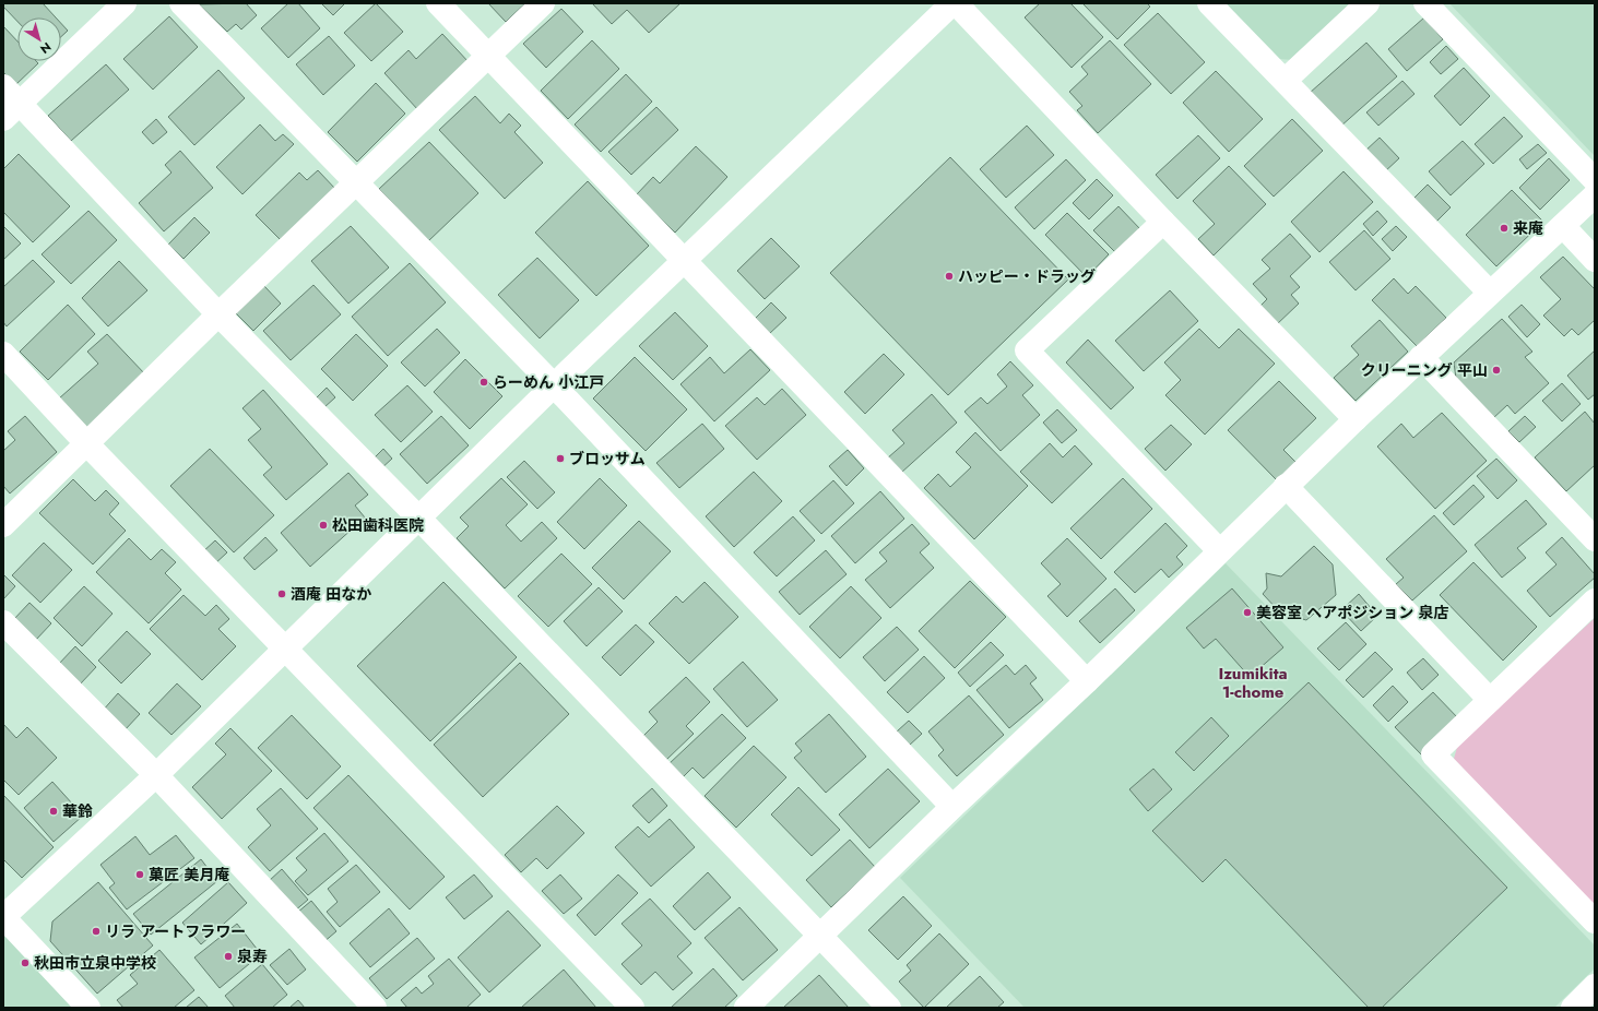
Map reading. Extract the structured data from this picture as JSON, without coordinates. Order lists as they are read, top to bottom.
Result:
{
  "districts": ["Izumikita 1-chome"],
  "places": [
    "来庵",
    "ハッピー・ドラッグ",
    "クリーニング 平山",
    "らーめん 小江戸",
    "ブロッサム",
    "松田歯科医院",
    "酒庵 田なか",
    "美容室 ヘアポジション 泉店",
    "華鈴",
    "菓匠 美月庵",
    "リラ アートフラワー",
    "泉寿",
    "秋田市立泉中学校"
  ],
  "north": "bottom right"
}
